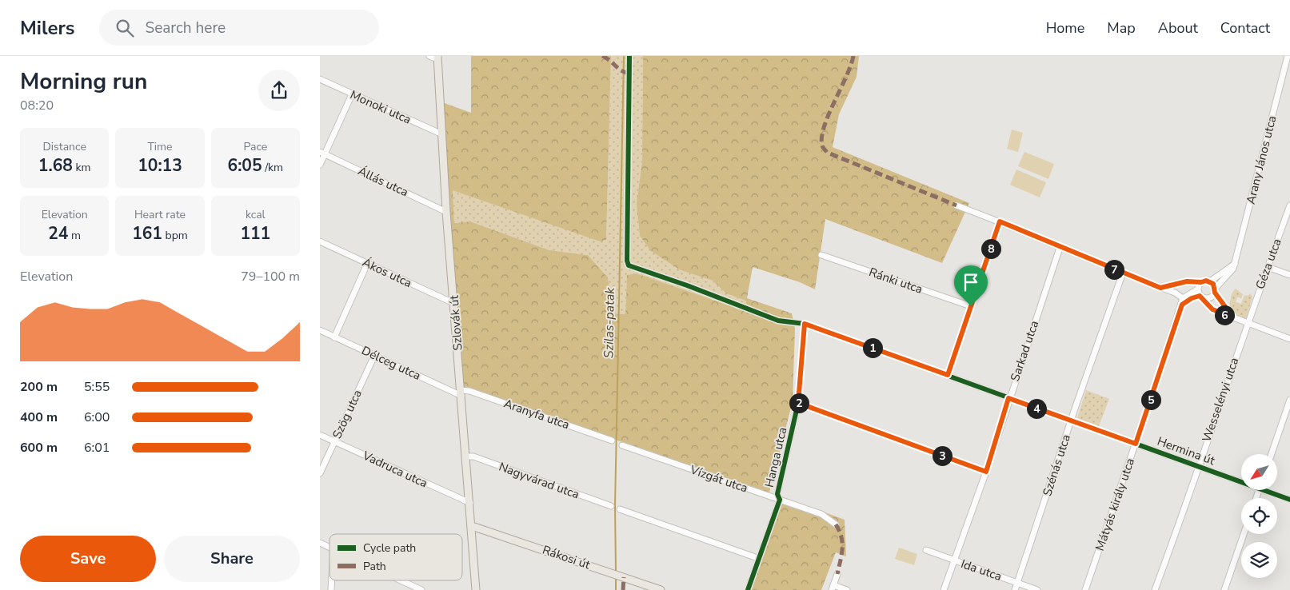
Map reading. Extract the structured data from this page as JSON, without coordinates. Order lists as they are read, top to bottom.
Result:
{
  "streets": {
    "main road": ["Szlovák út", "Rákosi út"],
    "street": [
      "Monoki utca",
      "Arany János utca",
      "Állás utca",
      "Géza utca",
      "Ákos utca",
      "Ránki utca",
      "Sarkad utca",
      "Délceg utca",
      "Wesselényi utca",
      "Szög utca",
      "Aranyfa utca",
      "Hermina út",
      "Hanga utca",
      "Szénás utca",
      "Vadruca utca",
      "Vízgát utca",
      "Nagyvárad utca",
      "Mátyás király utca",
      "Ida utca"
    ]
  },
  "crossings": [
    ["Monoki utca", "Szlovák út"],
    ["Állás utca", "Szlovák út"],
    ["Géza utca", "Wesselényi utca"],
    ["Ákos utca", "Szlovák út"],
    ["Szlovák út", "Délceg utca"],
    ["Szlovák út", "Aranyfa utca"],
    ["Szlovák út", "Vadruca utca"],
    ["Szlovák út", "Nagyvárad utca"],
    ["Szlovák út", "Rákosi út"],
    ["Sarkad utca", "Hermina út"],
    ["Sarkad utca", "Ida utca"],
    ["Délceg utca", "Szög utca"],
    ["Délceg utca", "Aranyfa utca"],
    ["Wesselényi utca", "Hermina út"],
    ["Szög utca", "Vadruca utca"],
    ["Hermina út", "Hanga utca"],
    ["Hermina út", "Szénás utca"],
    ["Hermina út", "Mátyás király utca"],
    ["Hanga utca", "Vízgát utca"],
    ["Szénás utca", "Ida utca"]
  ],
  "water": ["Szilas-patak"],
  "legend": ["Cycle path", "Path"],
  "north": "bottom left",
  "page": {
    "header": "Milers",
    "search": "Search here",
    "nav": [
      "Home",
      "Map",
      "About",
      "Contact"
    ],
    "heading": ["Morning run", "08:20"],
    "stats": [
      ["Distance", "1.68 km"],
      ["Time", "10:13"],
      ["Pace", "6:05 /km"],
      ["Elevation", "24 m"],
      ["Heart rate", "161 bpm"],
      ["kcal", "111"]
    ],
    "pins": [
      "8",
      "7",
      "6",
      "1",
      "5",
      "2",
      "4",
      "3"
    ],
    "chart": ["Elevation", "79–100 m"],
    "list": [
      {
        "name": "200 m",
        "note": "5:55"
      },
      {
        "name": "400 m",
        "note": "6:00"
      },
      {
        "name": "600 m",
        "note": "6:01"
      }
    ],
    "buttons": ["Save", "Share"]
  }
}
